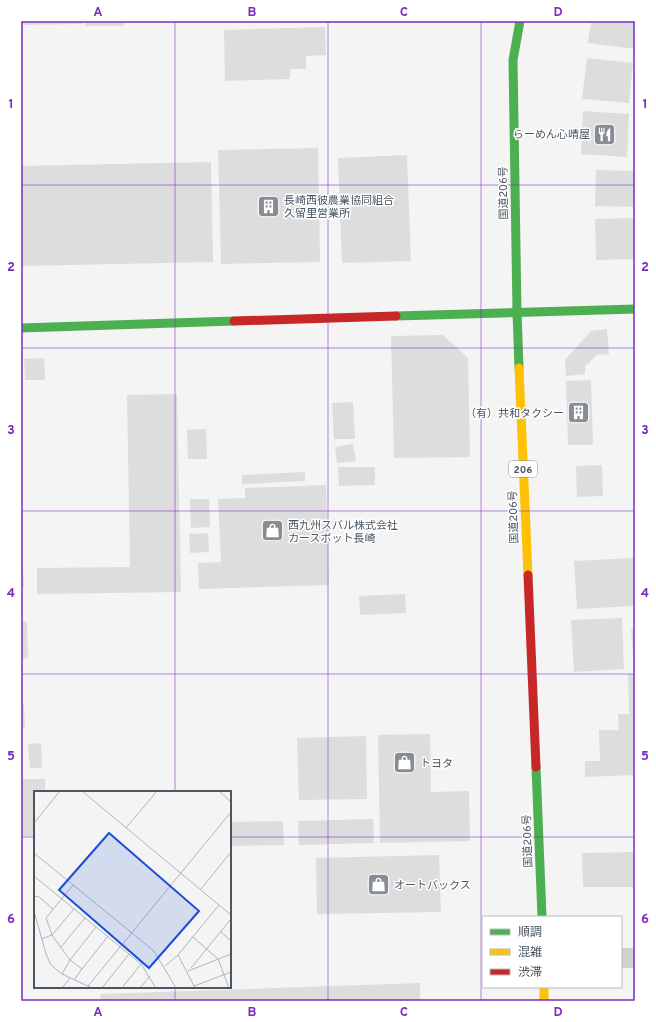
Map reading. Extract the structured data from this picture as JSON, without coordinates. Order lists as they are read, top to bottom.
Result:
{
  "streets": {
    "main road": ["国道206号", "206"]
  },
  "places": {
    "restaurant": ["らーめん心晴屋"],
    "building": ["長崎西彼農業協同組合 久留里営業所", "（有）共和タクシー"],
    "shop": ["西九州スバル株式会社 カースポット長崎", "トヨタ", "オートバックス"]
  },
  "legend": ["順調", "混雑", "渋滞"],
  "grid": {
    "columns": [
      "A",
      "B",
      "C",
      "D"
    ],
    "rows": [
      "1",
      "2",
      "3",
      "4",
      "5",
      "6"
    ]
  }
}
